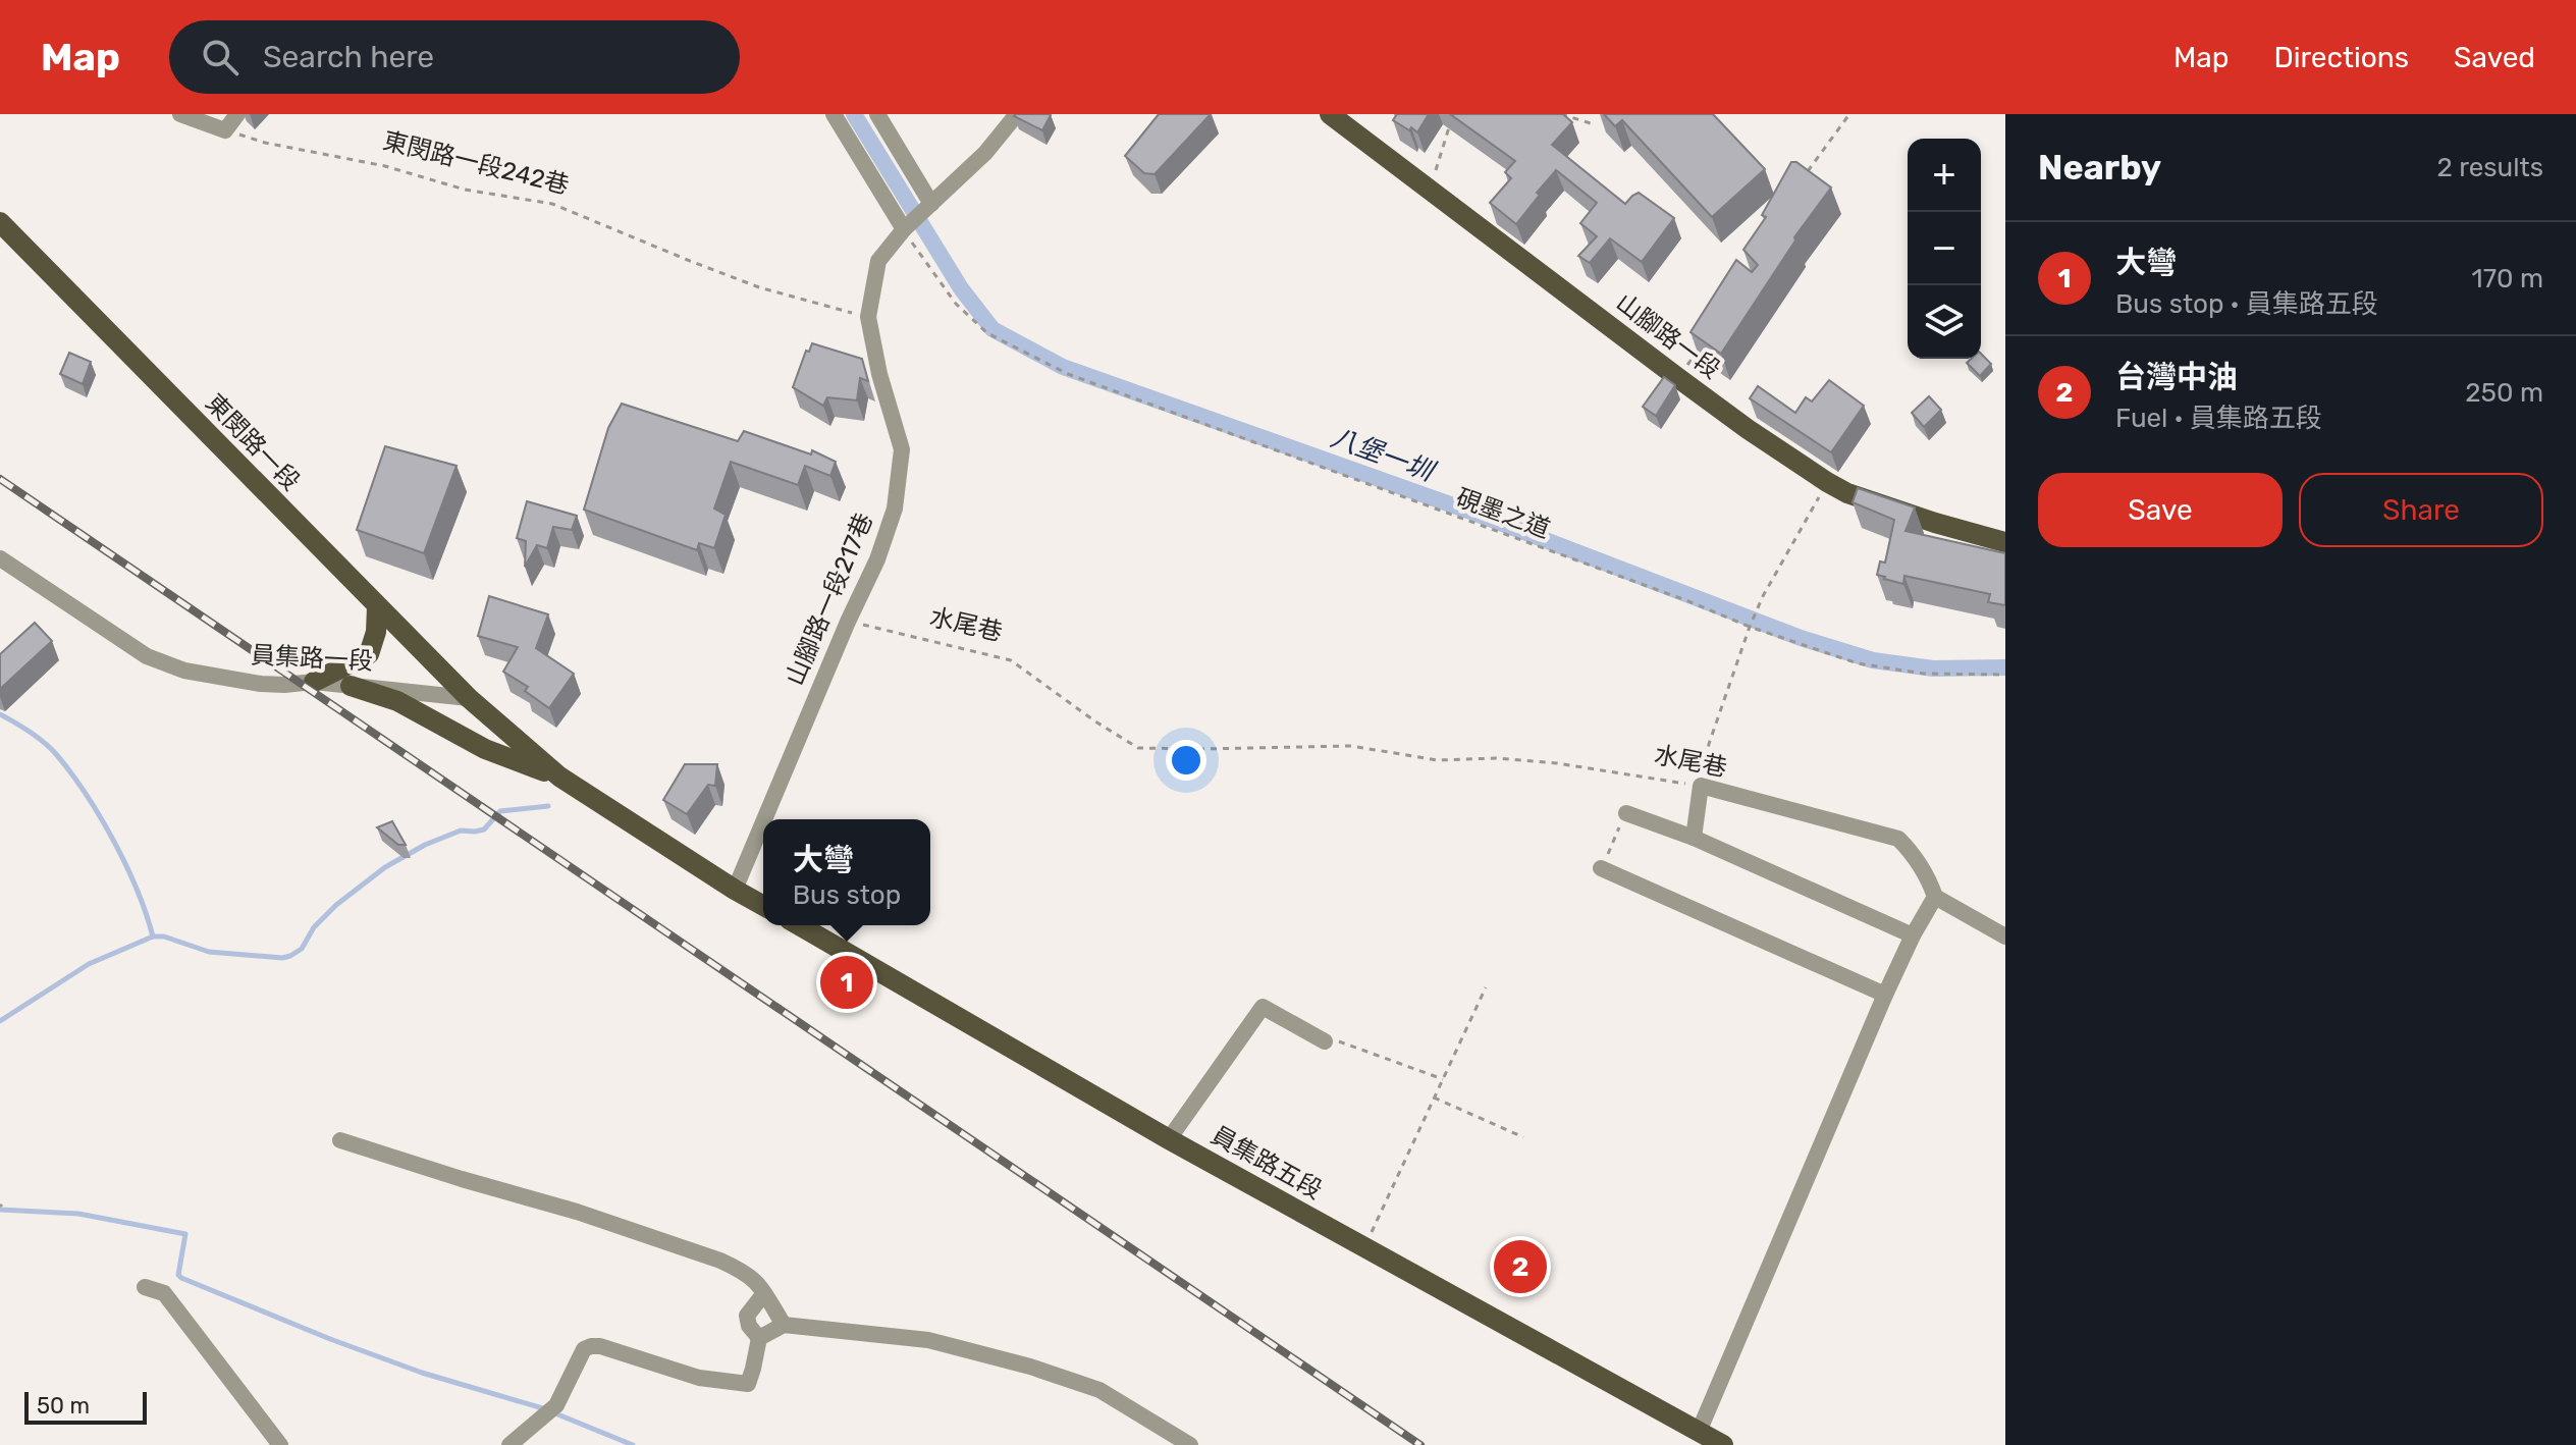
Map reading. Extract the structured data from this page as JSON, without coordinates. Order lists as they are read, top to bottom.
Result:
{
  "streets": {
    "main road": ["山腳路一段", "東閔路一段", "員集路五段"],
    "street": ["山腳路一段217巷", "水尾巷", "員集路一段"],
    "path": ["東閔路一段242巷", "硯墨之道"]
  },
  "crossings": [
    ["東閔路一段242巷", "山腳路一段217巷"],
    ["東閔路一段", "員集路一段"],
    ["硯墨之道", "山腳路一段217巷"],
    ["山腳路一段217巷", "水尾巷"]
  ],
  "water": ["八堡一圳"],
  "scale_bar": "50 m",
  "page": {
    "header": "Map",
    "search": "Search here",
    "nav": ["Map", "Directions", "Saved"],
    "heading": ["Nearby", "2 results"],
    "map_buttons": ["+", "−"],
    "list": [
      {
        "mark": "1",
        "name": "大彎",
        "note": "Bus stop · 員集路五段",
        "value": "170 m"
      },
      {
        "mark": "2",
        "name": "台灣中油",
        "note": "Fuel · 員集路五段",
        "value": "250 m"
      }
    ],
    "buttons": ["Save", "Share"],
    "popup": ["大彎", "Bus stop"],
    "pins": ["1", "2"],
    "scale": "50 m"
  }
}
